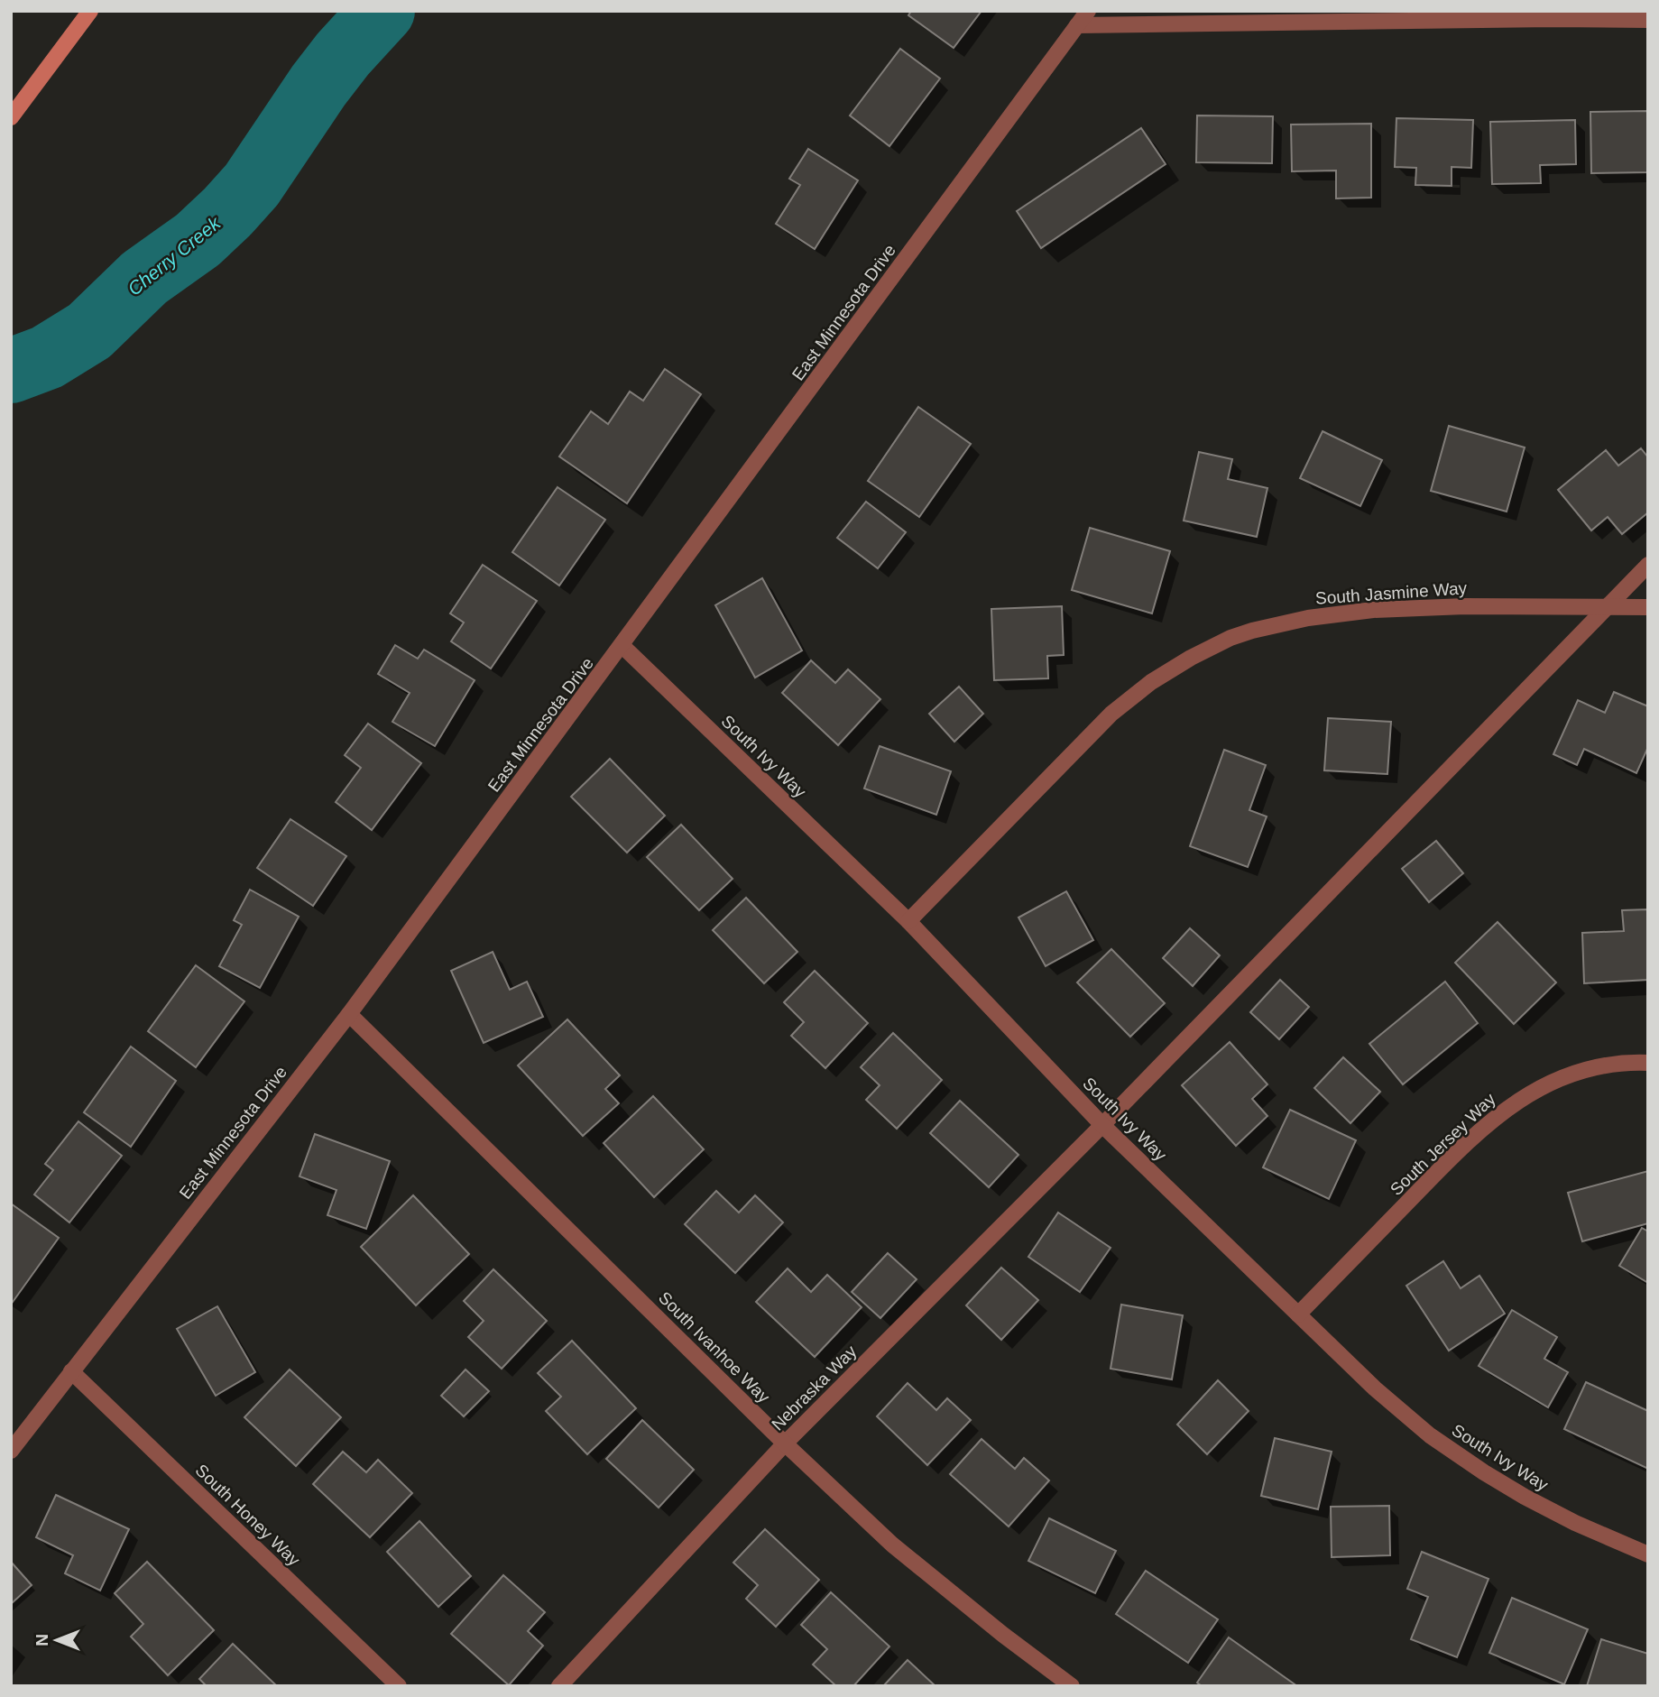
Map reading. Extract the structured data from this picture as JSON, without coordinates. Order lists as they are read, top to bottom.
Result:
{
  "streets": {
    "street": [
      "East Minnesota Drive",
      "South Jasmine Way",
      "South Ivy Way",
      "South Jersey Way",
      "South Ivanhoe Way",
      "Nebraska Way",
      "South Honey Way"
    ]
  },
  "crossings": [
    ["East Minnesota Drive", "South Ivy Way"],
    ["East Minnesota Drive", "South Ivanhoe Way"],
    ["East Minnesota Drive", "South Honey Way"],
    ["South Jasmine Way", "South Ivy Way"],
    ["South Jasmine Way", "Nebraska Way"],
    ["South Ivy Way", "South Jersey Way"],
    ["South Ivy Way", "Nebraska Way"],
    ["South Ivanhoe Way", "Nebraska Way"]
  ],
  "water": ["Cherry Creek"],
  "north": "left"
}
